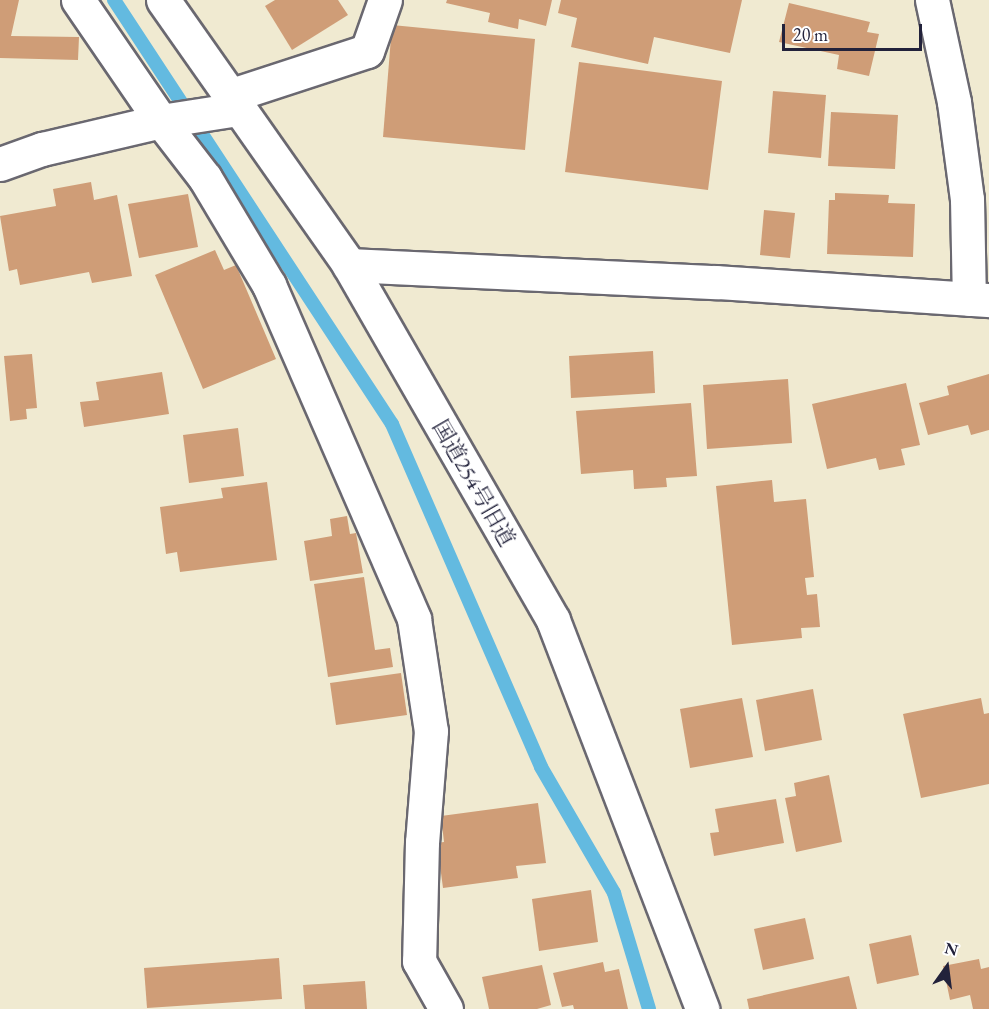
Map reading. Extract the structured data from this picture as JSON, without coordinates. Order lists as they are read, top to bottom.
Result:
{
  "streets": {
    "street": ["国道254号旧道"]
  },
  "scale_bar": "20 m",
  "north": "top"
}
